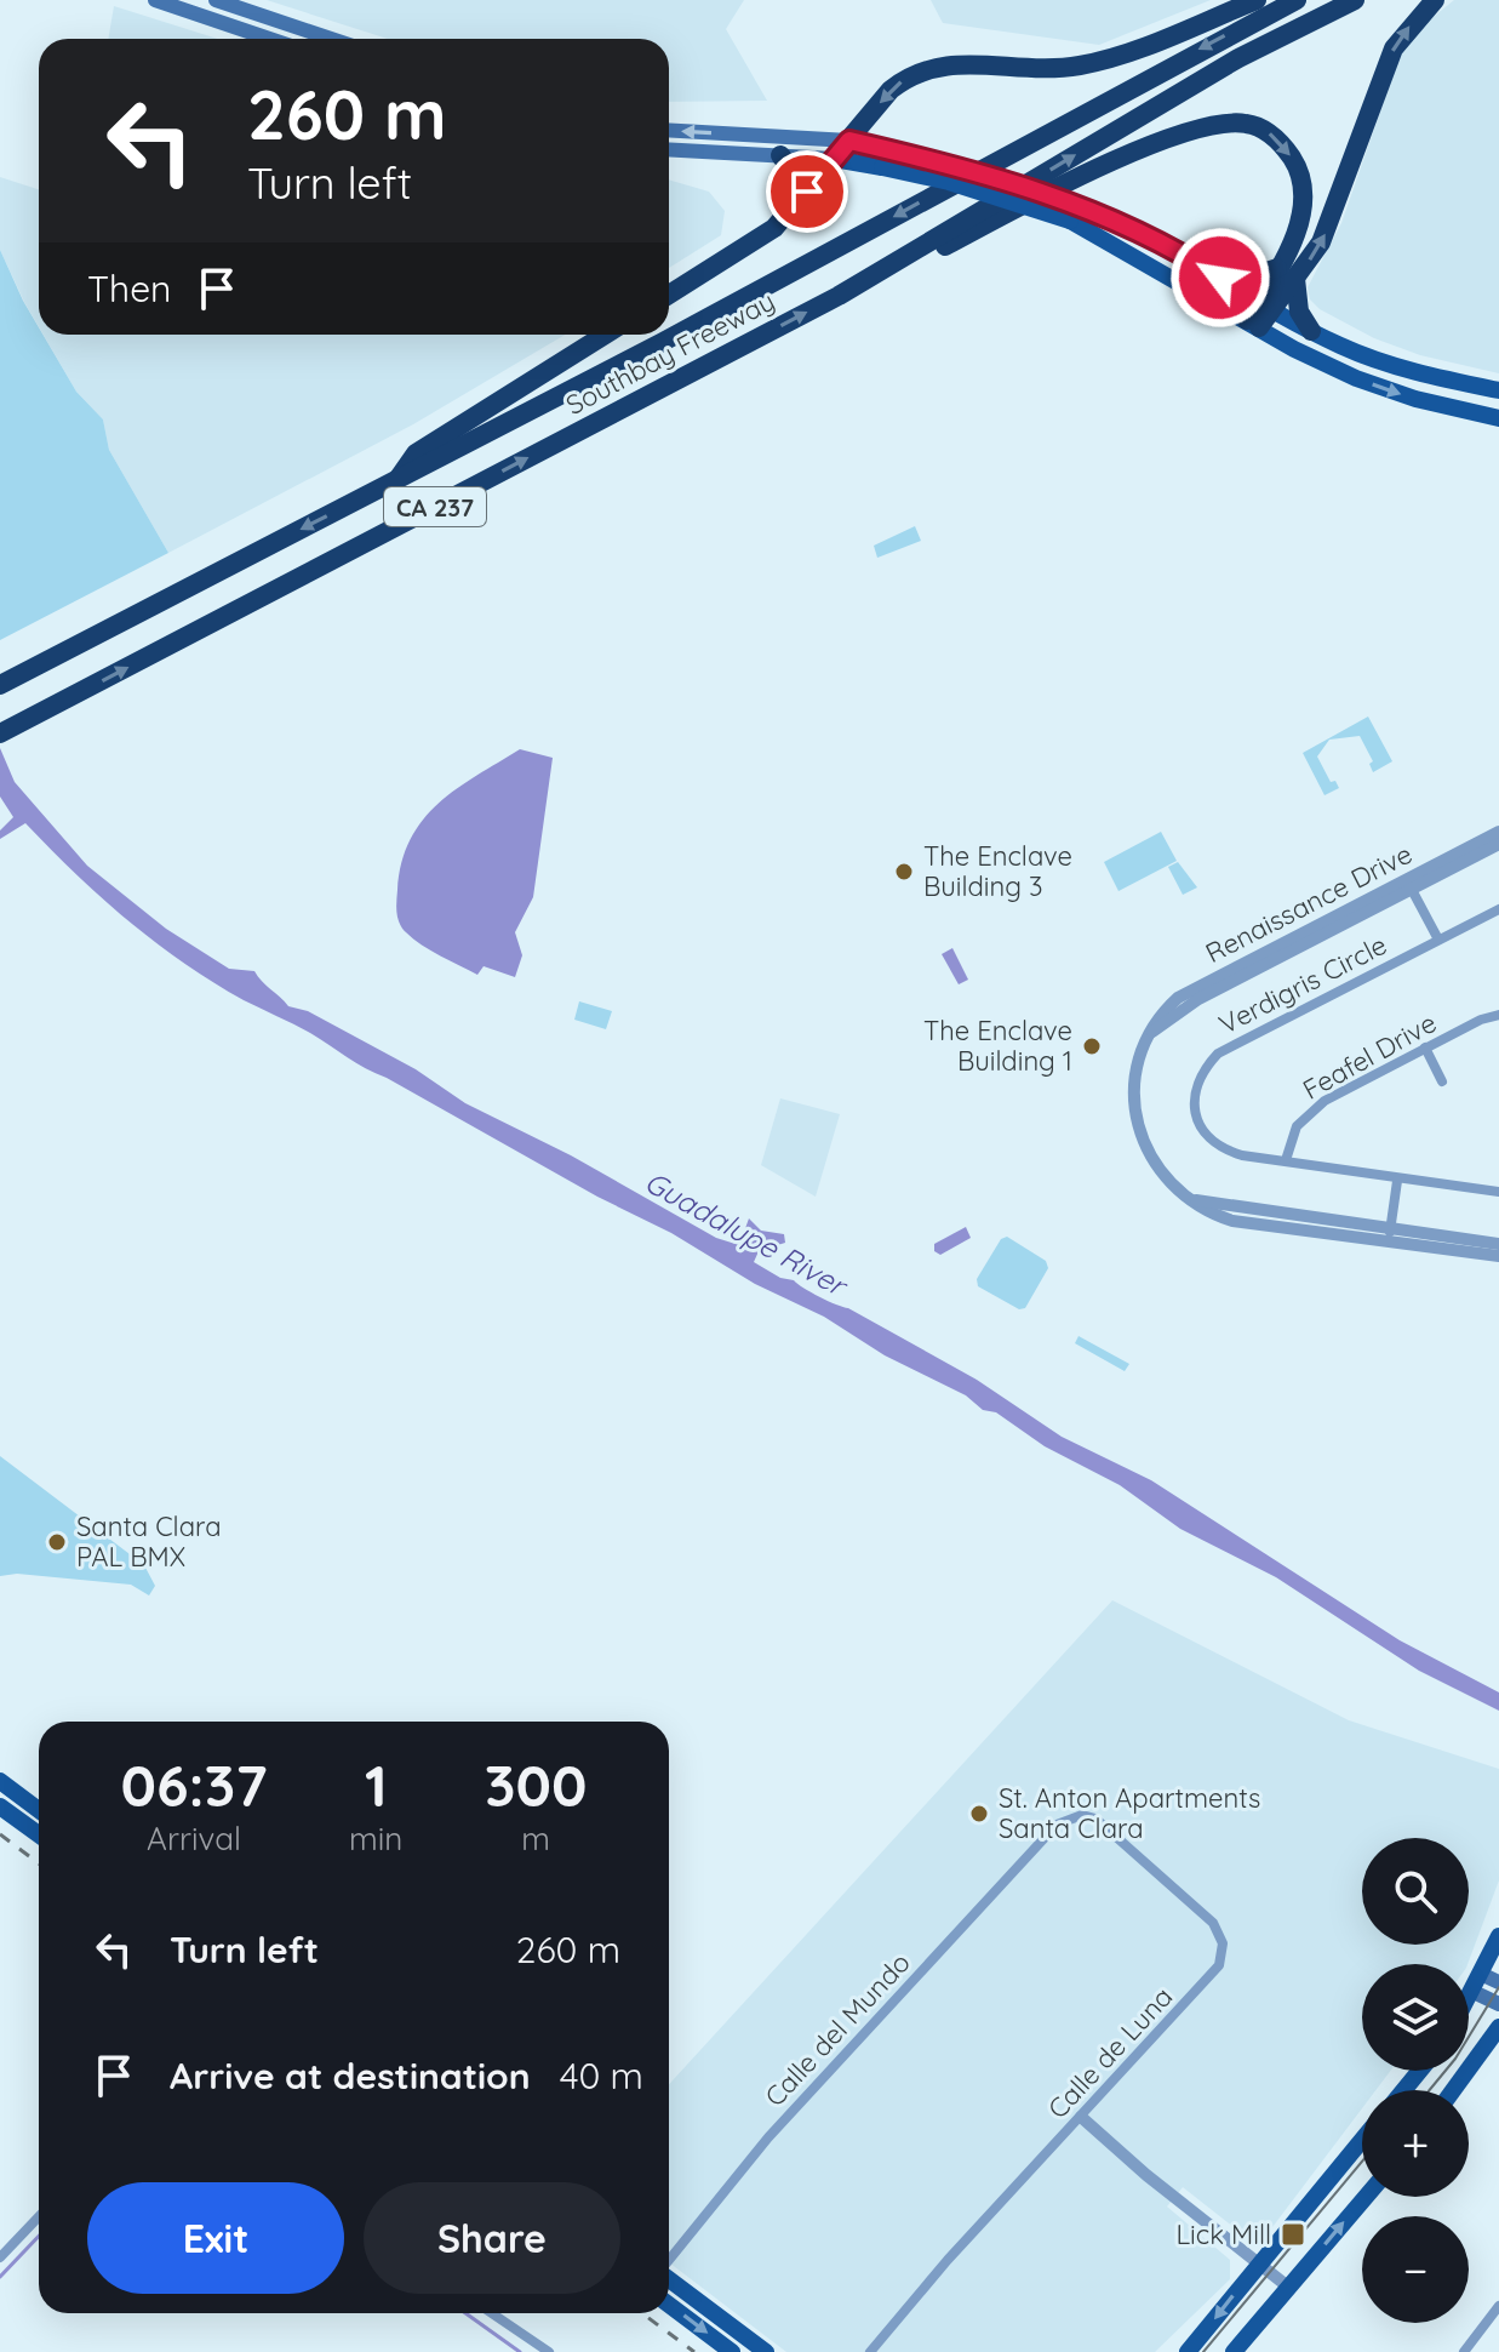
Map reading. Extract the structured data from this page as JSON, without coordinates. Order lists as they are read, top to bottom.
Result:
{
  "streets": {
    "highway": ["Southbay Freeway", "CA 237"],
    "street": [
      "Renaissance Drive",
      "Verdigris Circle",
      "Feafel Drive",
      "Calle del Mundo",
      "Calle de Luna"
    ]
  },
  "crossings": [
    ["Verdigris Circle", "Feafel Drive"],
    ["Calle del Mundo", "Calle de Luna"]
  ],
  "water": ["Guadalupe River"],
  "places": {
    "other": [
      "The Enclave Building 3",
      "The Enclave Building 1",
      "Santa Clara PAL BMX",
      "St. Anton Apartments Santa Clara"
    ],
    "transit": ["Lick Mill"]
  },
  "page": {
    "turn": ["260 m", "Turn left"],
    "then": "Then",
    "eta": [
      "06:37",
      "Arrival",
      "1",
      "min",
      "300",
      "m"
    ],
    "map_buttons": ["+", "−"],
    "list": [
      {
        "name": "Turn left",
        "value": "260 m"
      },
      {
        "name": "Arrive at destination",
        "value": "40 m"
      }
    ],
    "buttons": ["Exit", "Share"]
  }
}
